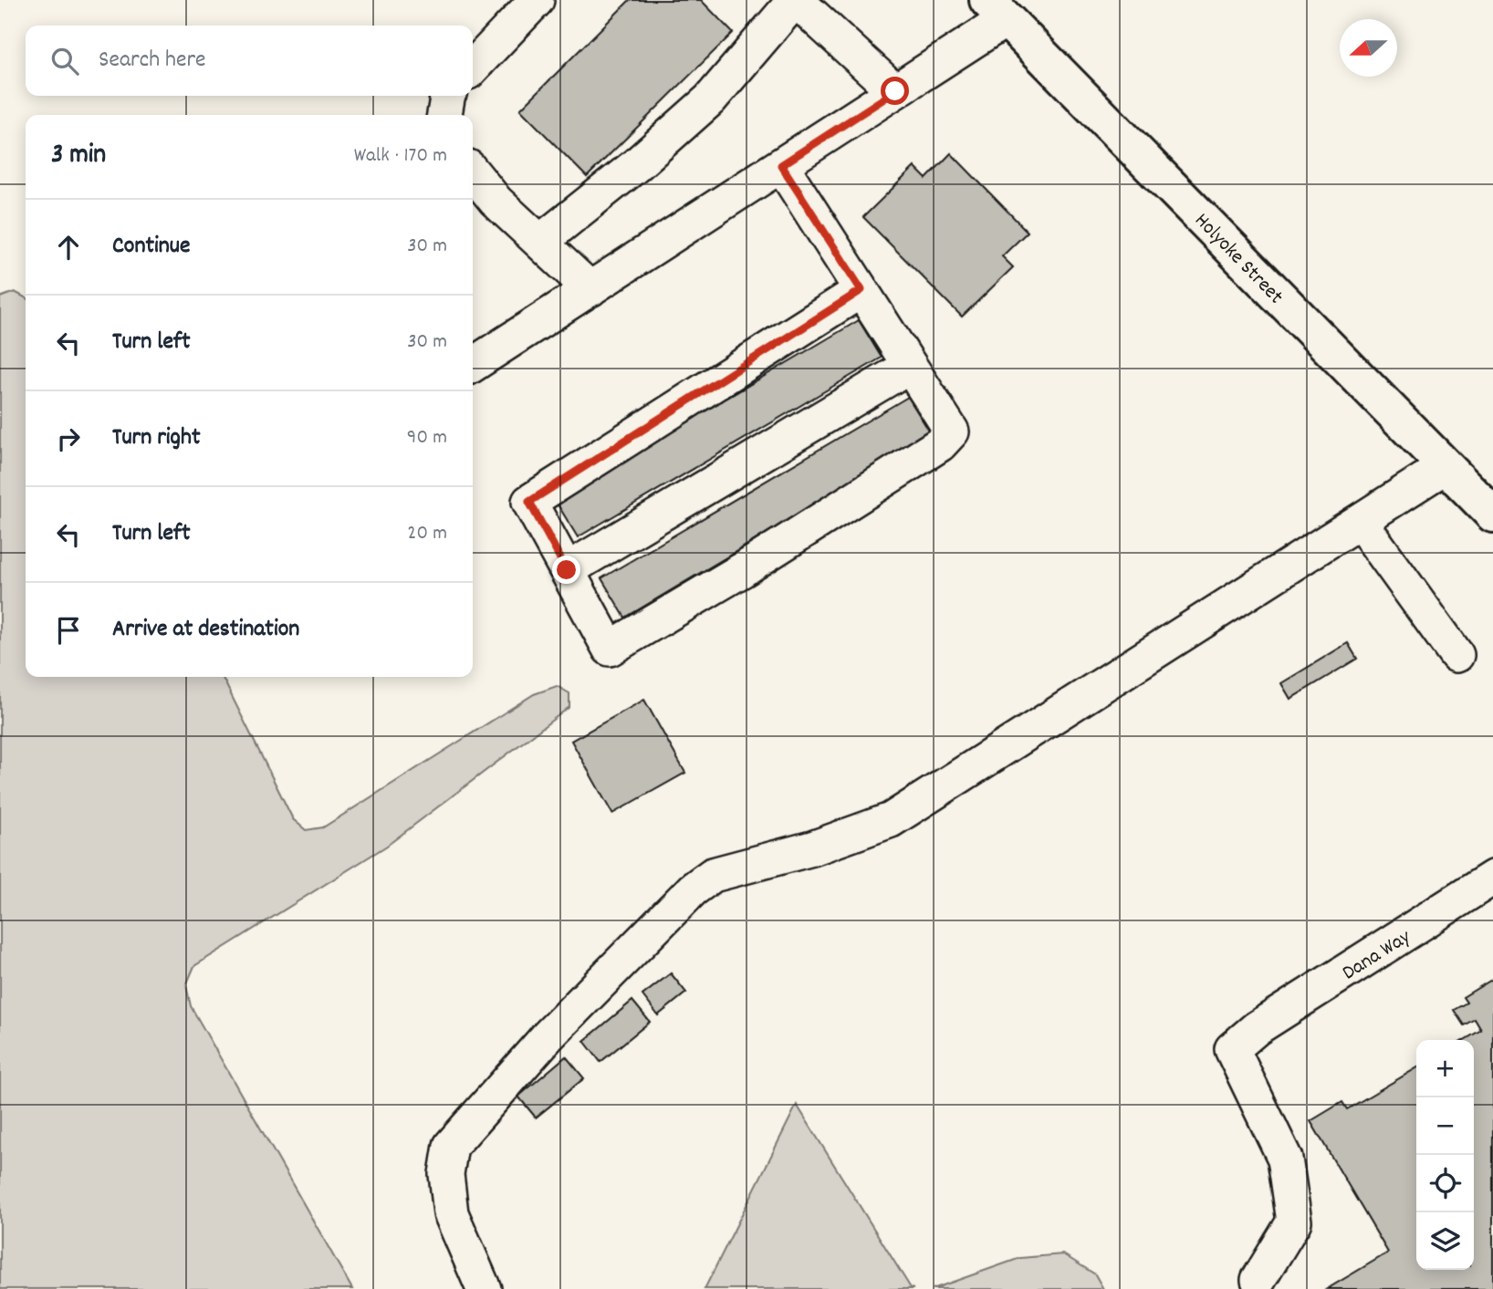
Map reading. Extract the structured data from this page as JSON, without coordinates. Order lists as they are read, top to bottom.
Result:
{
  "streets": {
    "main road": ["Holyoke Street"],
    "street": ["Dana Way"]
  },
  "north": "left",
  "page": {
    "search": "Search here",
    "heading": ["3 min", "Walk · 170 m"],
    "list": [
      ["Continue", "30 m"],
      ["Turn left", "30 m"],
      ["Turn right", "90 m"],
      ["Turn left", "20 m"],
      "Arrive at destination"
    ],
    "map_buttons": ["+", "−"]
  }
}
